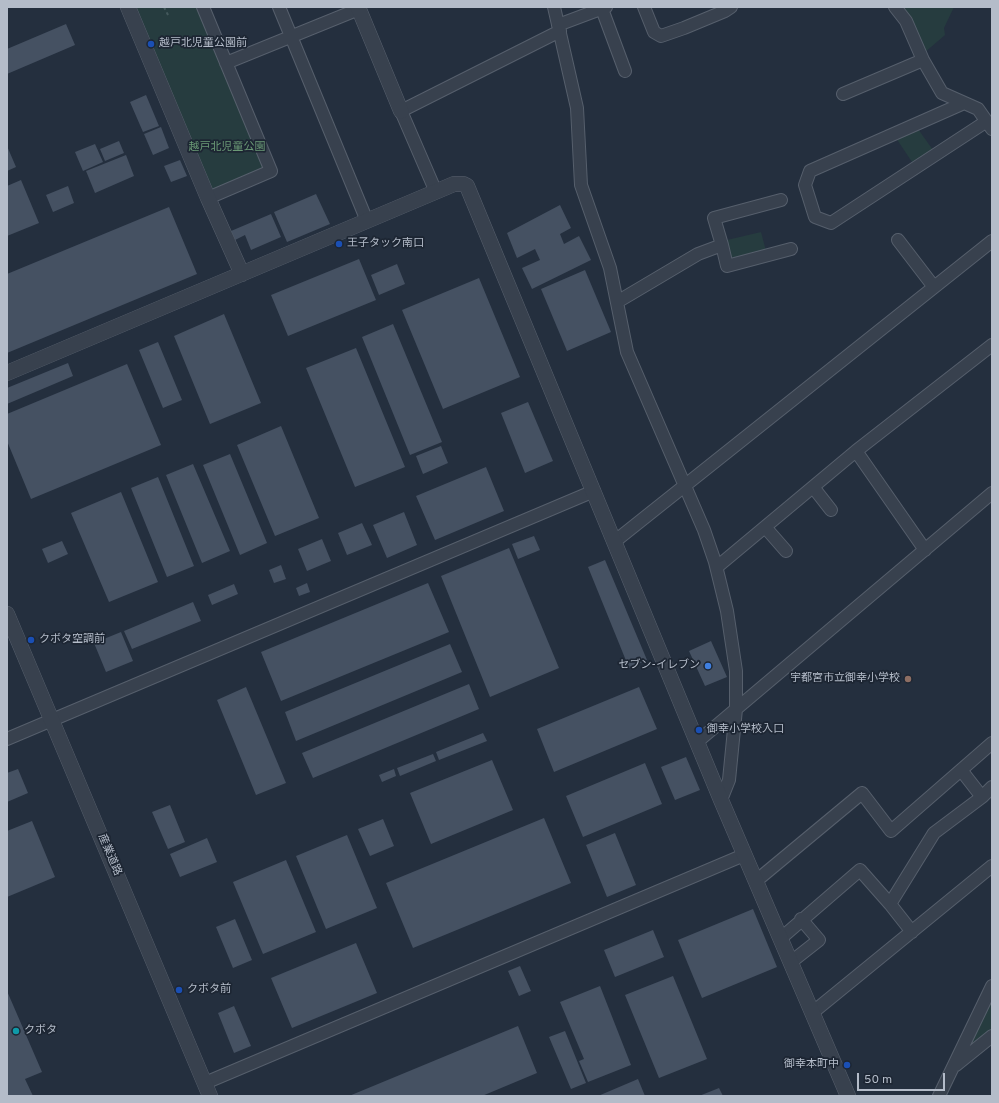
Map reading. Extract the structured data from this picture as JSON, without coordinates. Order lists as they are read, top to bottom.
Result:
{
  "streets": {
    "street": ["産業道路"]
  },
  "parks": ["越戸北児童公園"],
  "places": [
    "越戸北児童公園前",
    "王子タック南口",
    "クボタ空調前",
    "セブン-イレブン",
    "宇都宮市立御幸小学校",
    "御幸小学校入口",
    "クボタ前",
    "クボタ",
    "御幸本町中"
  ],
  "scale_bar": "50 m"
}
